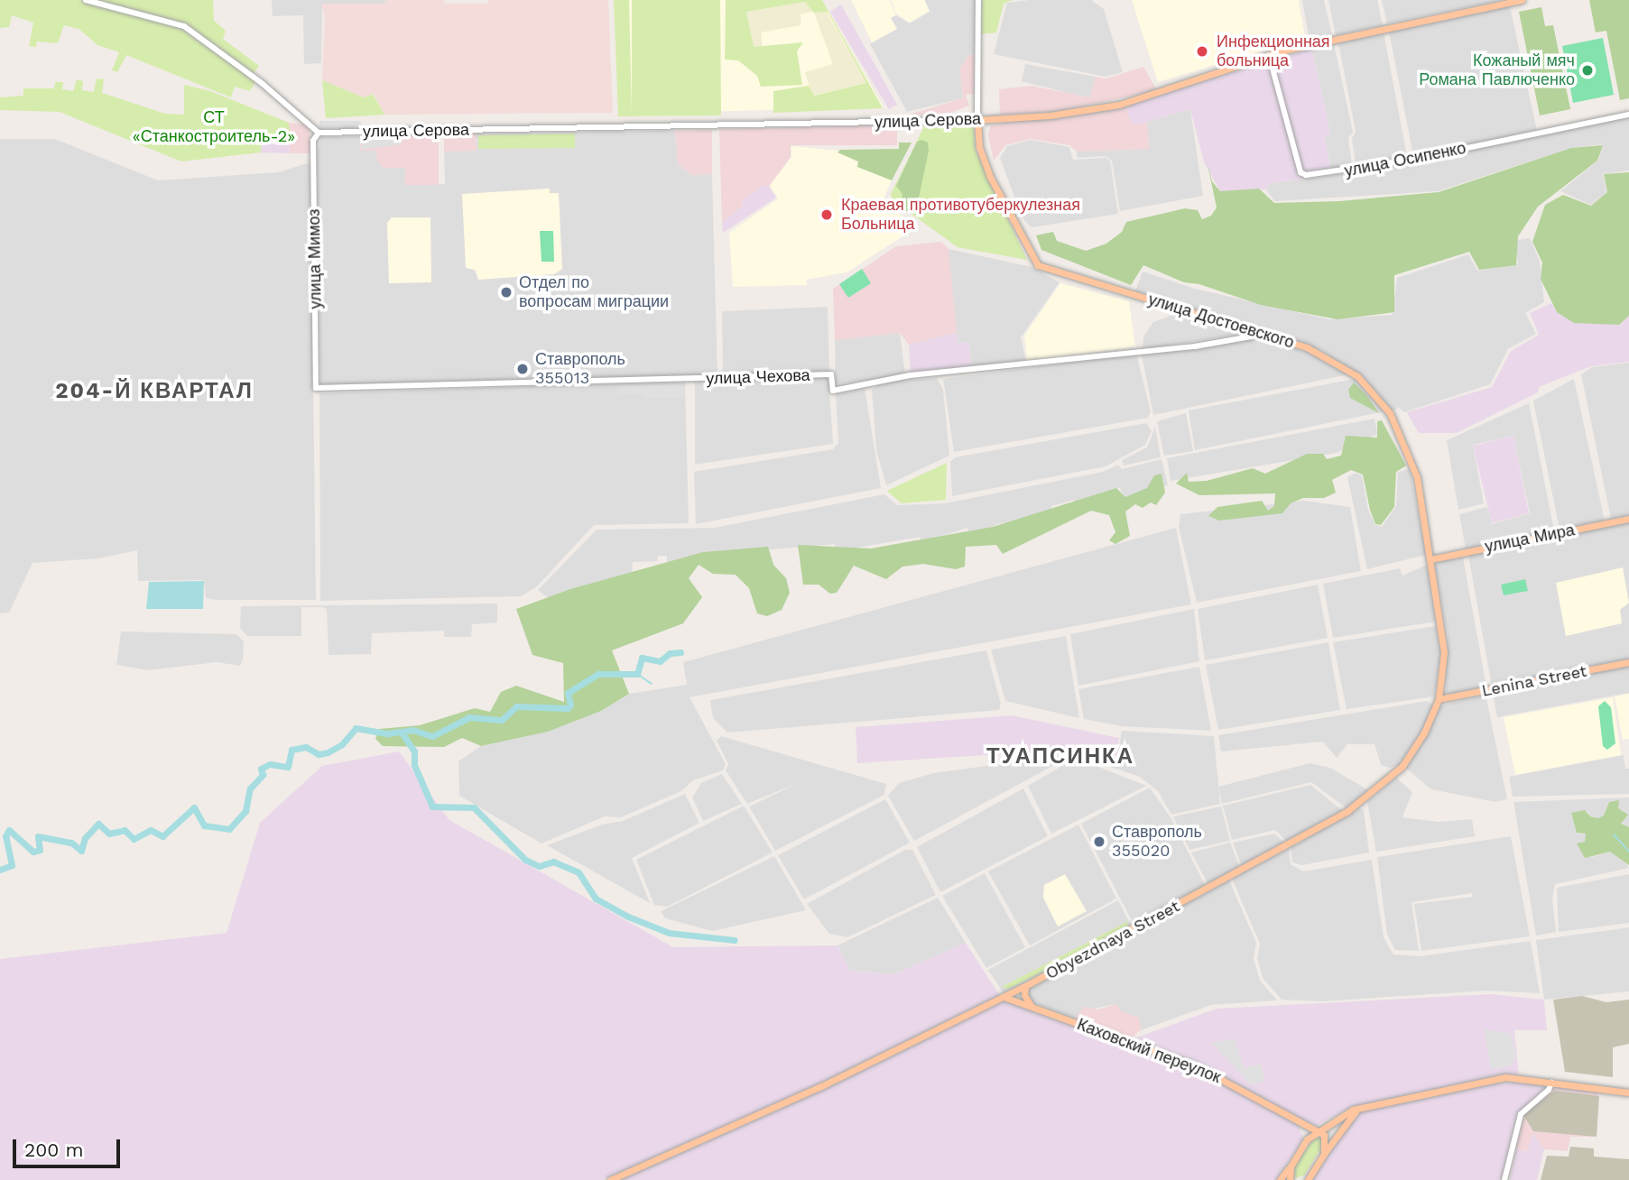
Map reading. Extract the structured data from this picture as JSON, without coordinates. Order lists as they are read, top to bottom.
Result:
{
  "streets": {
    "main road": [
      "улица Серова",
      "улица Достоевского",
      "улица Мира",
      "Lenina Street",
      "Obyezdnaya Street",
      "Каховский переулок"
    ],
    "street": ["улица Осипенко", "улица Мимоз", "улица Чехова"]
  },
  "crossings": [
    ["улица Серова", "улица Осипенко"],
    ["улица Серова", "улица Мимоз"],
    ["улица Серова", "улица Достоевского"],
    ["улица Мимоз", "улица Чехова"],
    ["улица Достоевского", "улица Чехова"],
    ["улица Достоевского", "улица Мира"],
    ["улица Достоевского", "Obyezdnaya Street"],
    ["улица Мира", "Obyezdnaya Street"],
    ["Lenina Street", "Obyezdnaya Street"],
    ["Obyezdnaya Street", "Каховский переулок"]
  ],
  "districts": ["204-Й КВАРТАЛ", "ТУАПСИНКА"],
  "parks": ["СТ «Станкостроитель-2»"],
  "places": [
    "Инфекционная больница",
    "Кожаный мяч Романа Павлюченко",
    "Краевая противотуберкулезная Больница",
    "Отдел по вопросам миграции",
    "Ставрополь 355013",
    "Ставрополь 355020"
  ],
  "scale_bar": "200 m"
}
